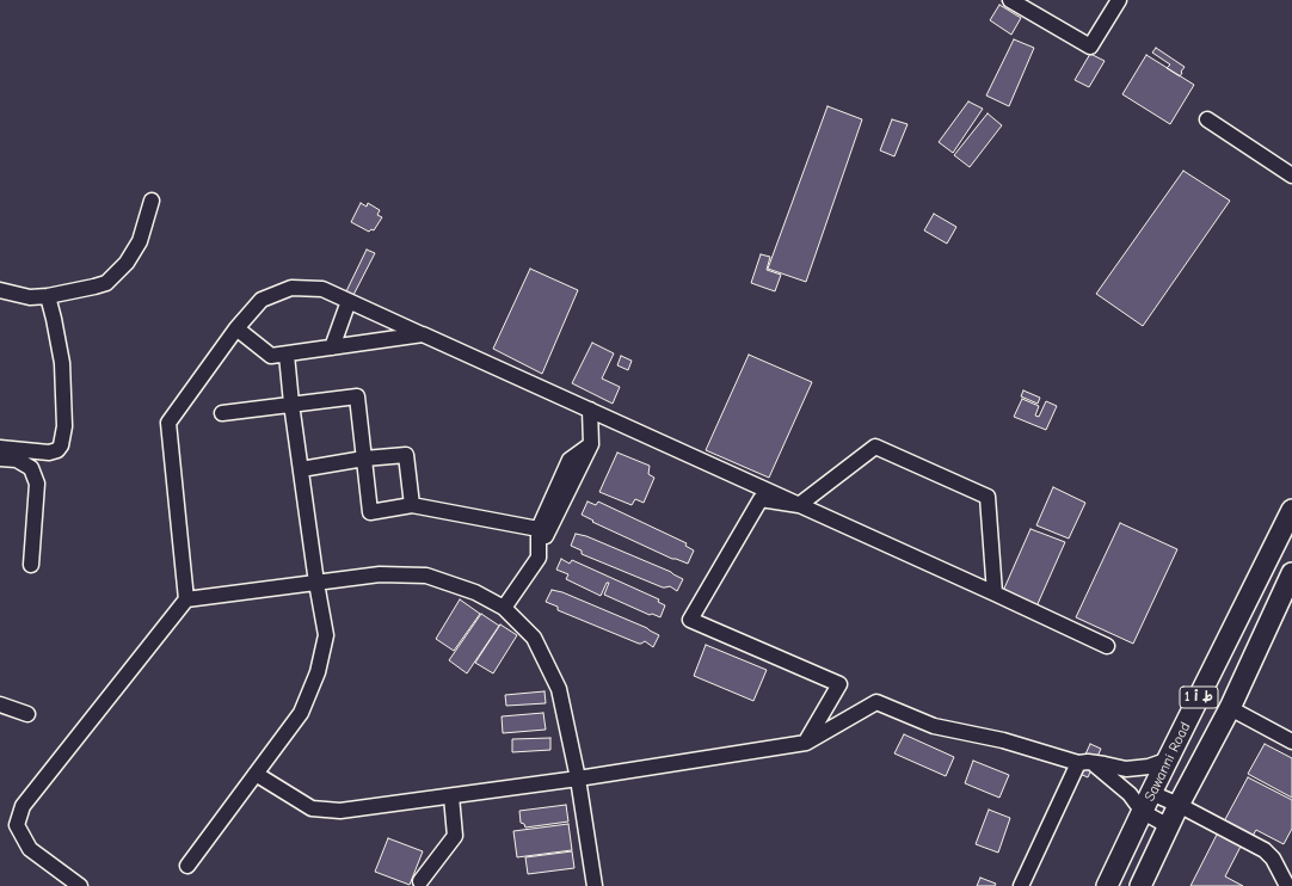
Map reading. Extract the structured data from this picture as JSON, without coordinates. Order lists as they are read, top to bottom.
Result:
{
  "streets": {
    "highway": ["ط أ 1", "Sawanni Road"]
  }
}
